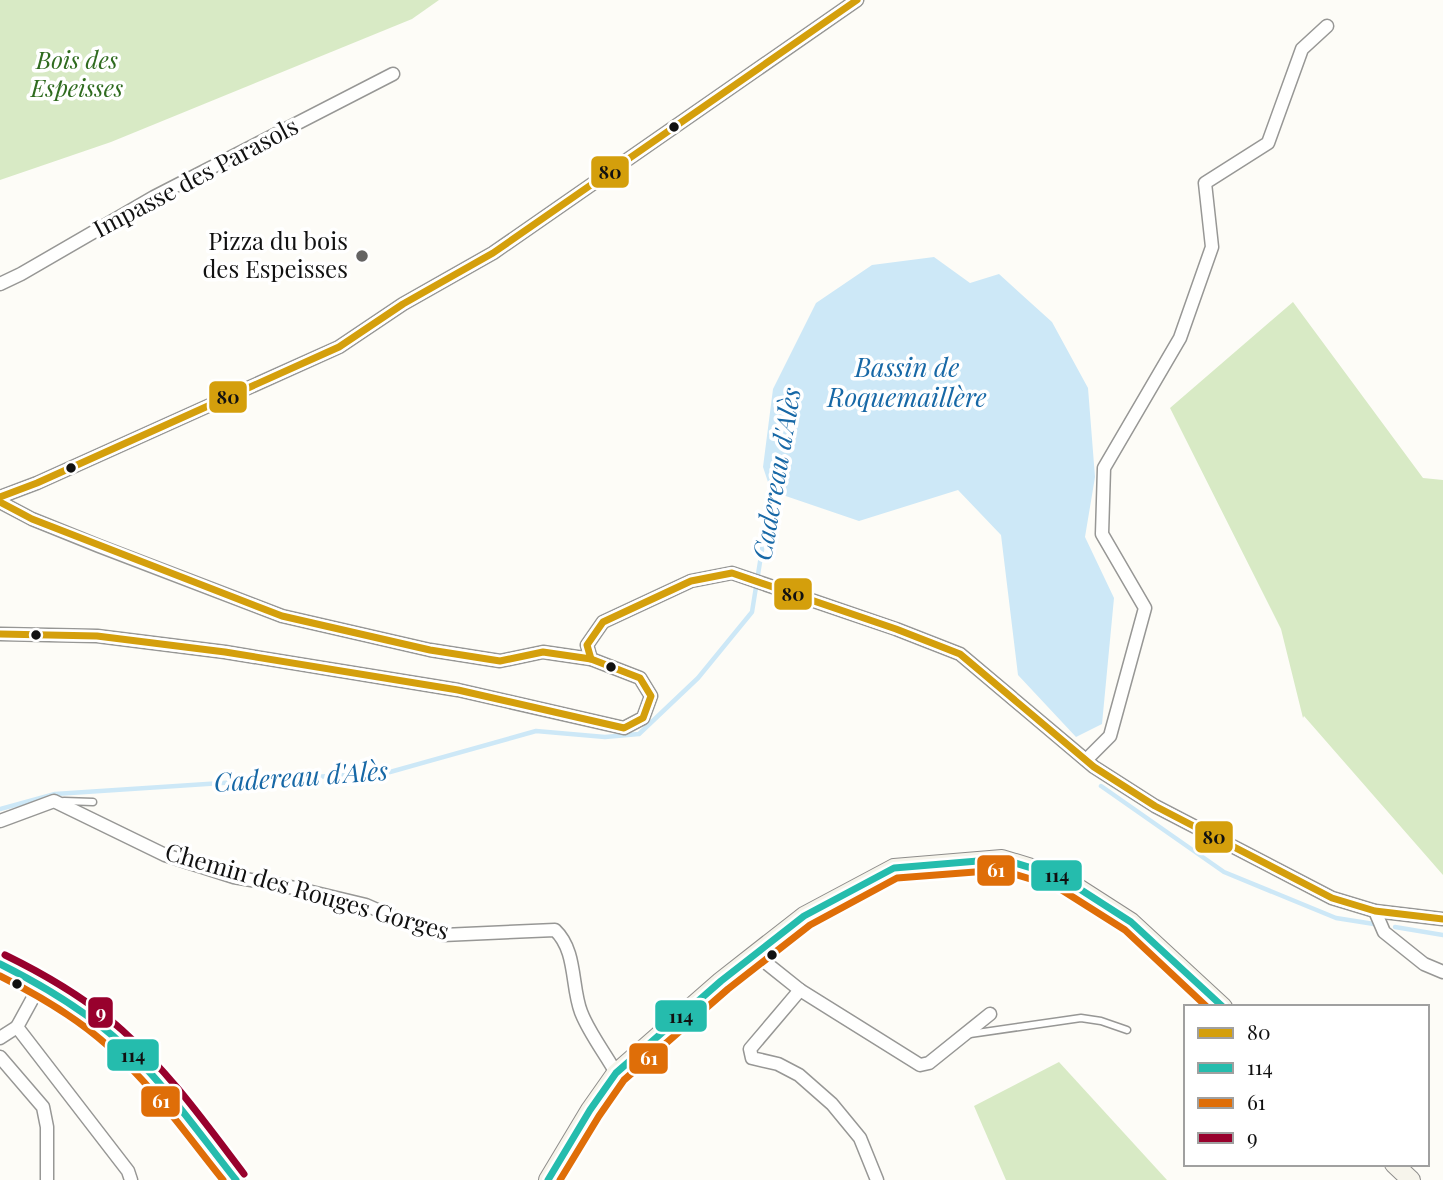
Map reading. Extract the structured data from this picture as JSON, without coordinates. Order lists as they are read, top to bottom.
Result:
{
  "streets": {
    "street": ["Impasse des Parasols", "Chemin des Rouges Gorges"]
  },
  "water": ["Bassin de Roquemaillère", "Cadereau d'Alès"],
  "parks": ["Bois des Espeisses"],
  "places": ["Pizza du bois des Espeisses"],
  "lines": [
    "transit line 80",
    "transit line 114",
    "transit line 61",
    "transit line 9"
  ],
  "legend": [
    "80",
    "114",
    "61",
    "9"
  ]
}
